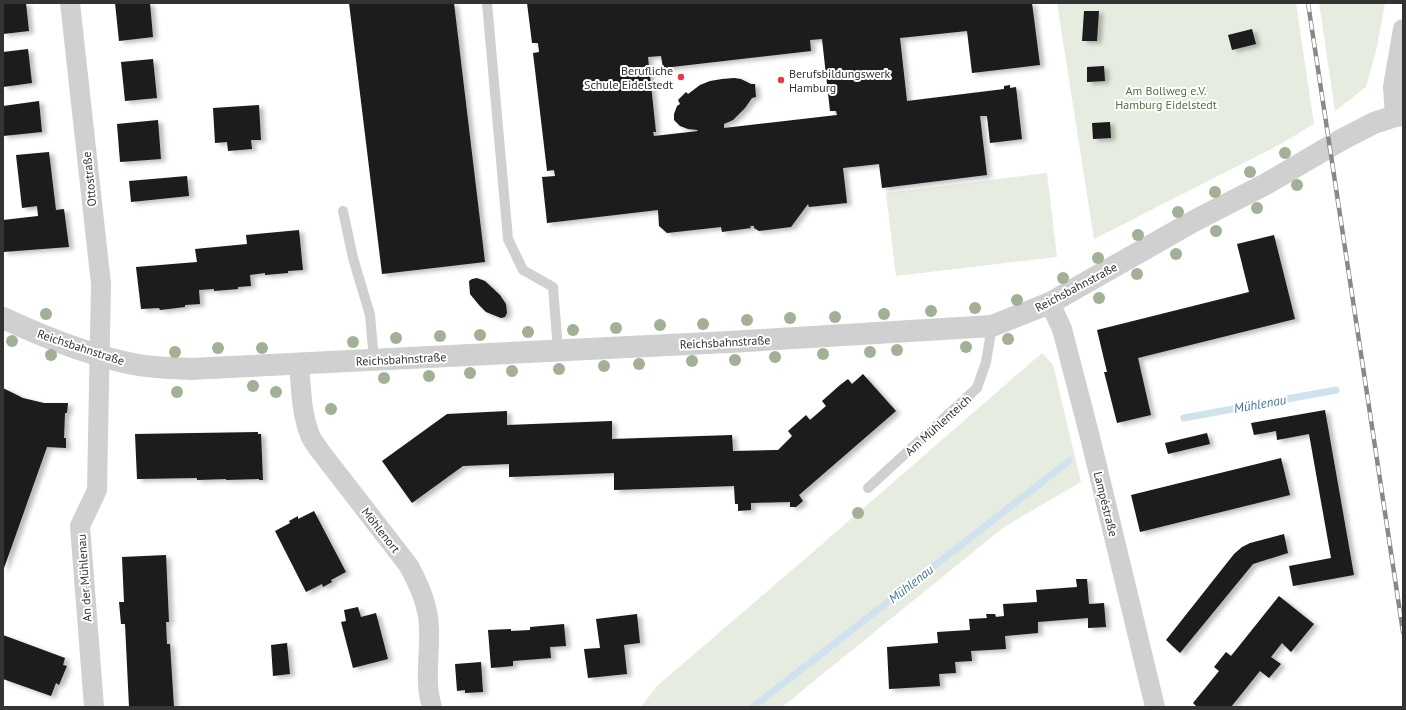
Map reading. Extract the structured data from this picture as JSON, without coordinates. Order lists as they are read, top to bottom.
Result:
{
  "streets": {
    "street": [
      "Ottostraße",
      "Reichsbahnstraße",
      "Lampéstraße",
      "Möhlenort",
      "An der Mühlenau"
    ],
    "lane": ["Am Mühlenteich"]
  },
  "crossings": [
    ["Ottostraße", "Reichsbahnstraße"],
    ["Ottostraße", "An der Mühlenau"],
    ["Reichsbahnstraße", "Am Mühlenteich"],
    ["Reichsbahnstraße", "Lampéstraße"],
    ["Reichsbahnstraße", "Möhlenort"],
    ["Reichsbahnstraße", "An der Mühlenau"]
  ],
  "water": ["Mühlenau"],
  "parks": ["Am Bollweg e.V. Hamburg Eidelstedt"],
  "places": ["Berufliche Schule Eidelstedt", "Berufsbildungswerk Hamburg"]
}
